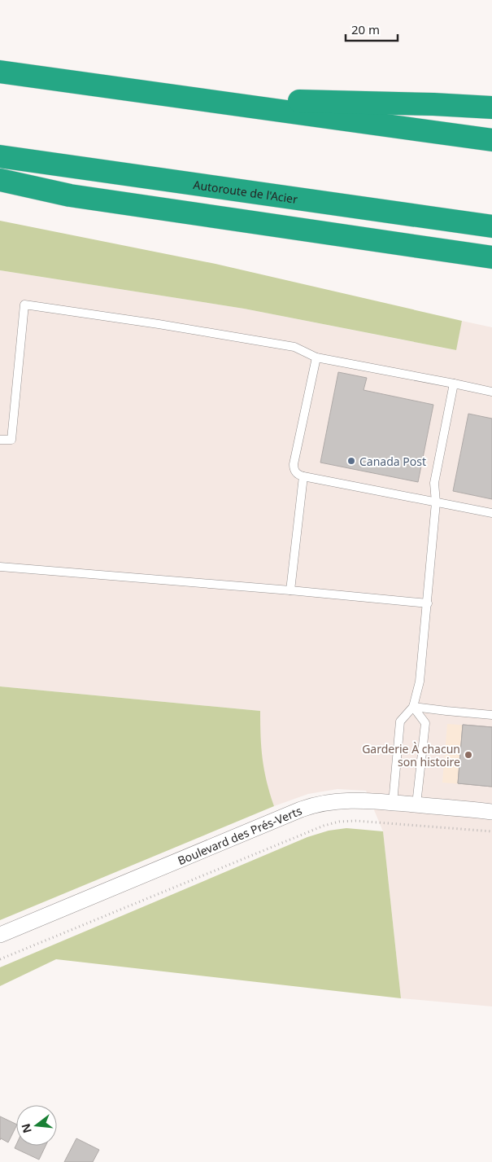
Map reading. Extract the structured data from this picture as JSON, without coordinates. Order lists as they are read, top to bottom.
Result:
{
  "streets": {
    "highway": ["Autoroute de l'Acier"],
    "street": ["Boulevard des Prés-Verts"]
  },
  "places": ["Canada Post", "Garderie À chacun son histoire"],
  "scale_bar": "20 m",
  "north": "left"
}
